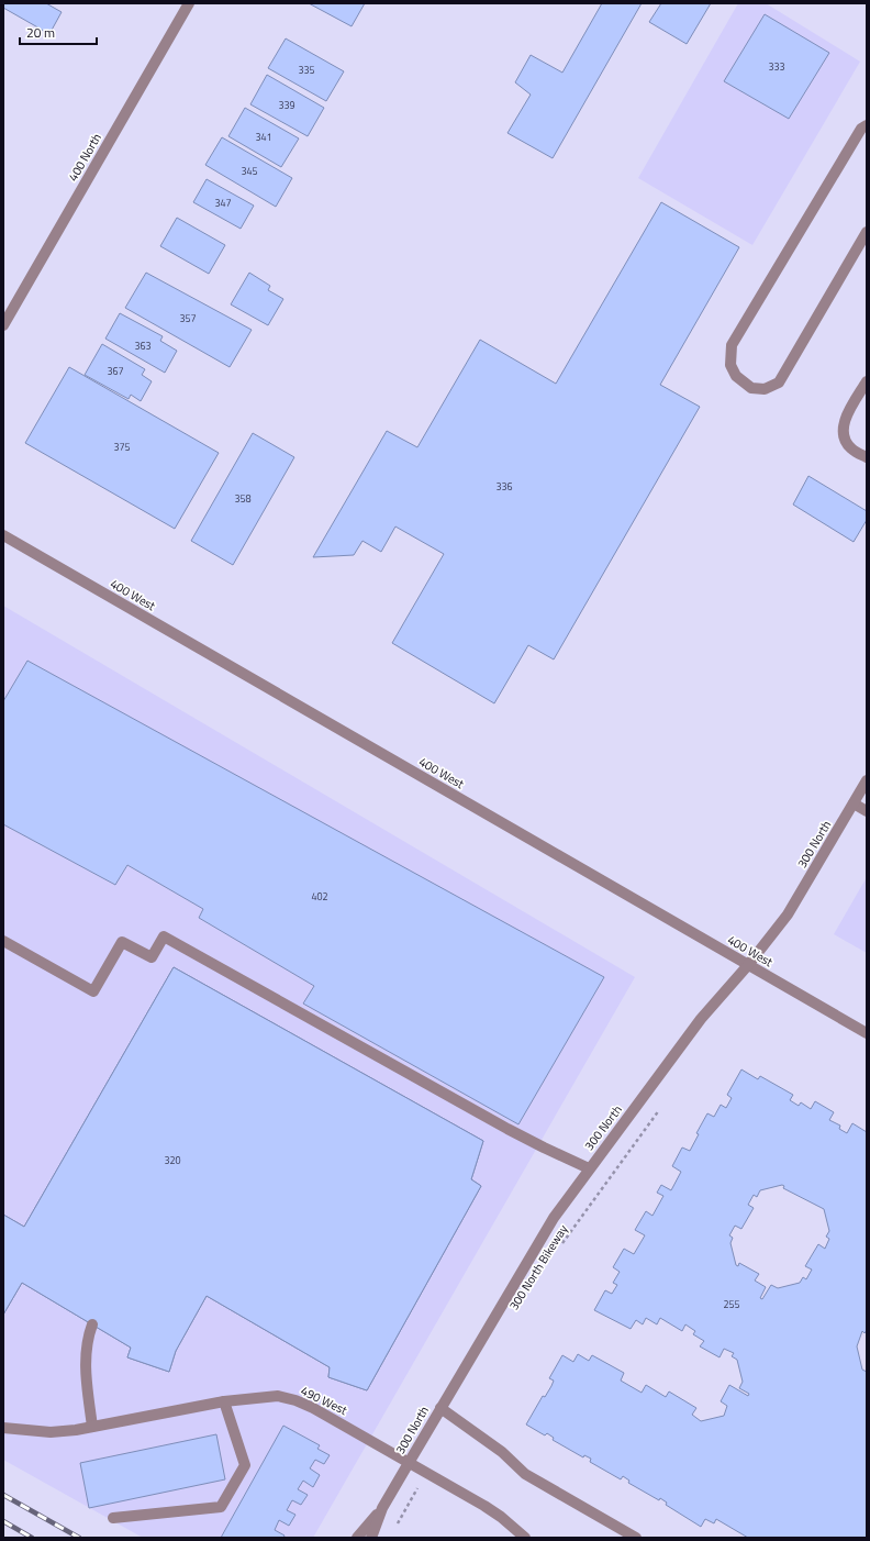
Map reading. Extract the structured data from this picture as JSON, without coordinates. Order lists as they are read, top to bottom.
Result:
{
  "streets": {
    "street": [
      "400 North",
      "400 West",
      "300 North",
      "490 West"
    ],
    "path": ["300 North Bikeway"]
  },
  "crossings": [
    ["400 West", "300 North"],
    ["300 North", "490 West"]
  ],
  "house_numbers": [
    "333",
    "335",
    "339",
    "341",
    "345",
    "347",
    "357",
    "363",
    "367",
    "375",
    "336",
    "358",
    "402",
    "320",
    "255"
  ],
  "scale_bar": "20 m"
}
